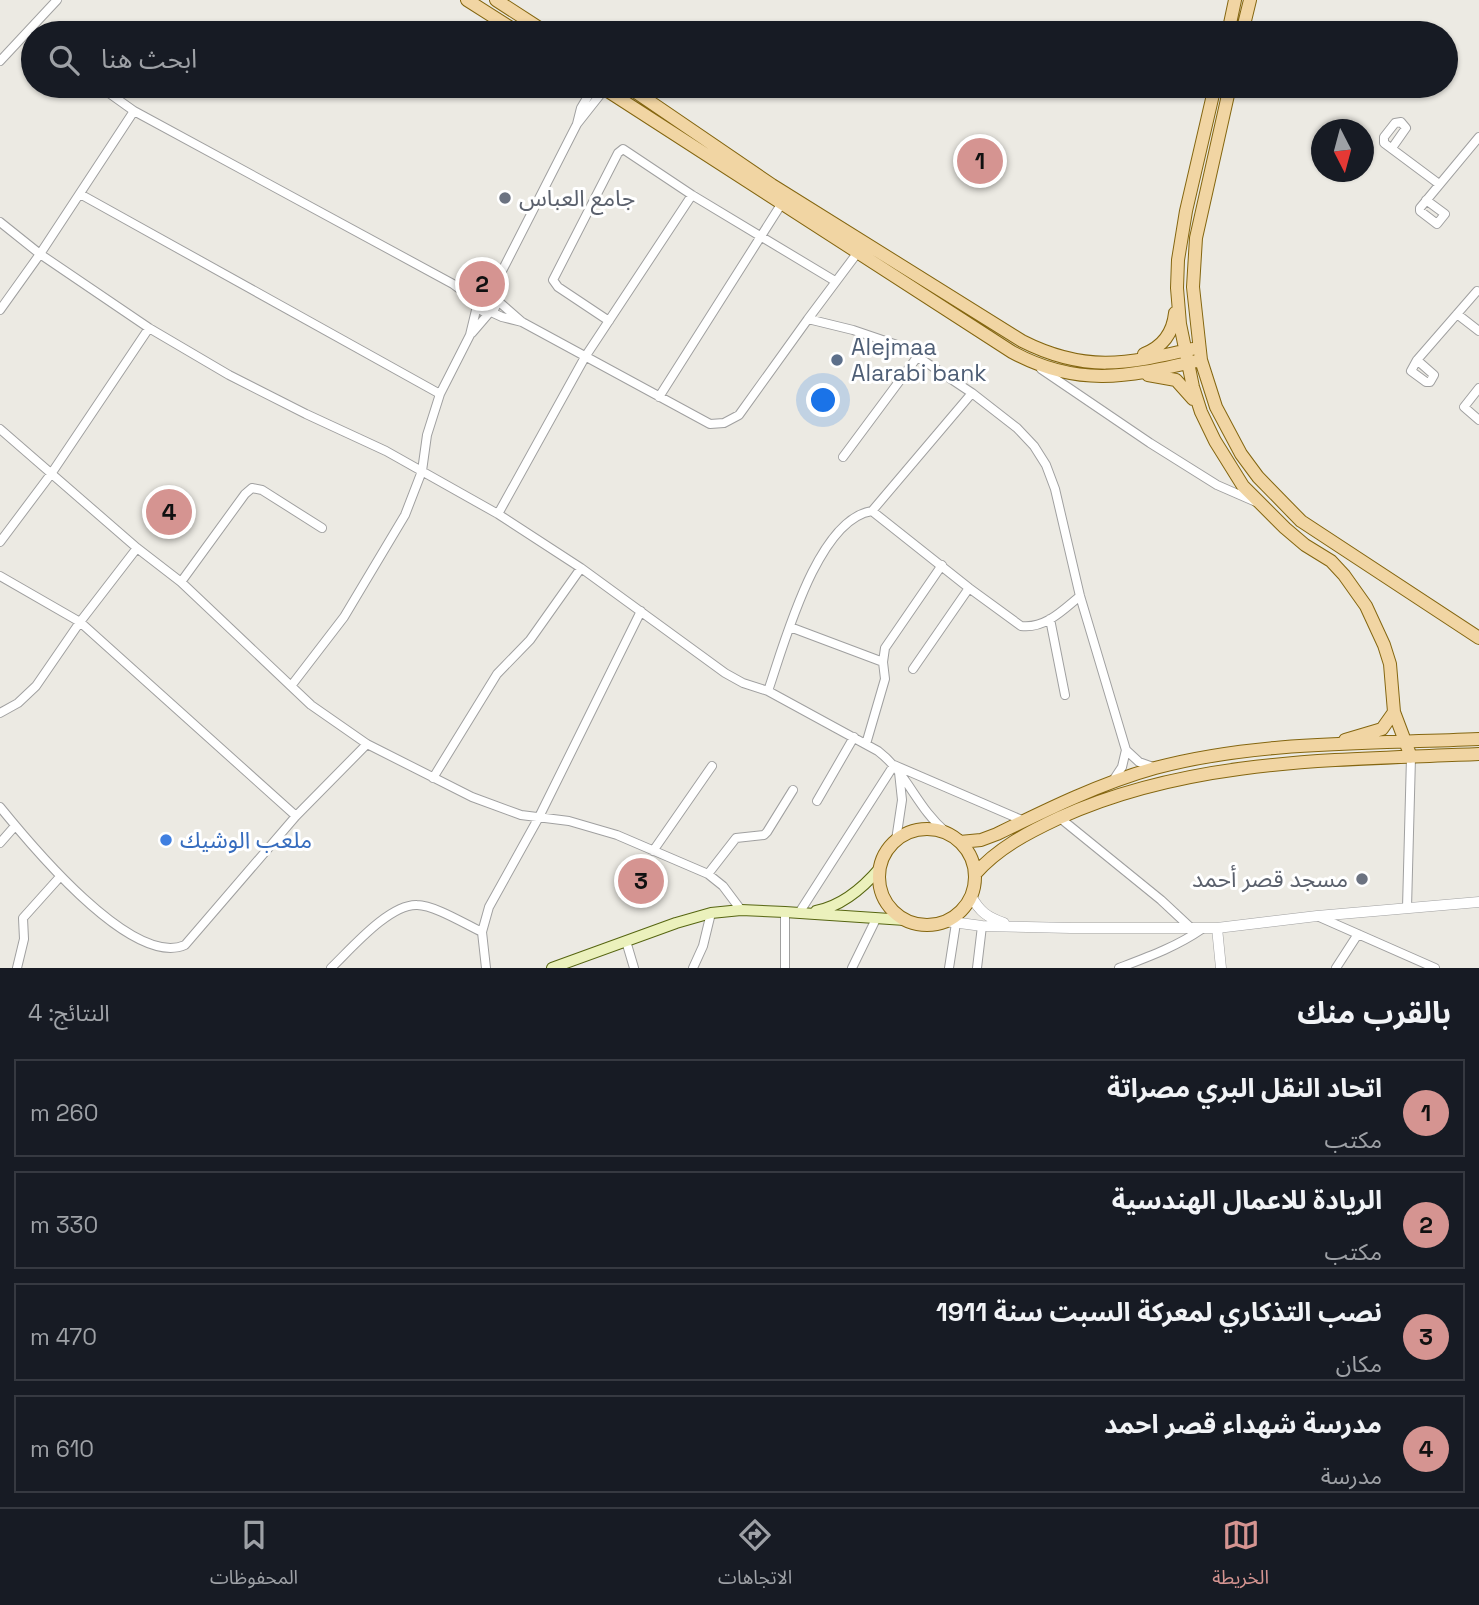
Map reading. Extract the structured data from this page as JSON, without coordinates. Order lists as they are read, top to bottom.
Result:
{
  "places": [
    "جامع العباس",
    "Alejmaa Alarabi bank",
    "ملعب الوشيك",
    "مسجد قصر أحمد"
  ],
  "north": "bottom",
  "page": {
    "search": "ابحث هنا",
    "pins": [
      "1",
      "2",
      "4",
      "3"
    ],
    "heading": ["بالقرب منك", "النتائج: 4"],
    "list": [
      {
        "mark": "1",
        "name": "اتحاد النقل البري مصراتة",
        "note": "مكتب",
        "value": "260 m"
      },
      {
        "mark": "2",
        "name": "الريادة للاعمال الهندسية",
        "note": "مكتب",
        "value": "330 m"
      },
      {
        "mark": "3",
        "name": "نصب التذكاري لمعركة السبت سنة 1911",
        "note": "مكان",
        "value": "470 m"
      },
      {
        "mark": "4",
        "name": "مدرسة شهداء قصر احمد",
        "note": "مدرسة",
        "value": "610 m"
      }
    ],
    "nav": ["الخريطة", "الاتجاهات", "المحفوظات"]
  }
}
